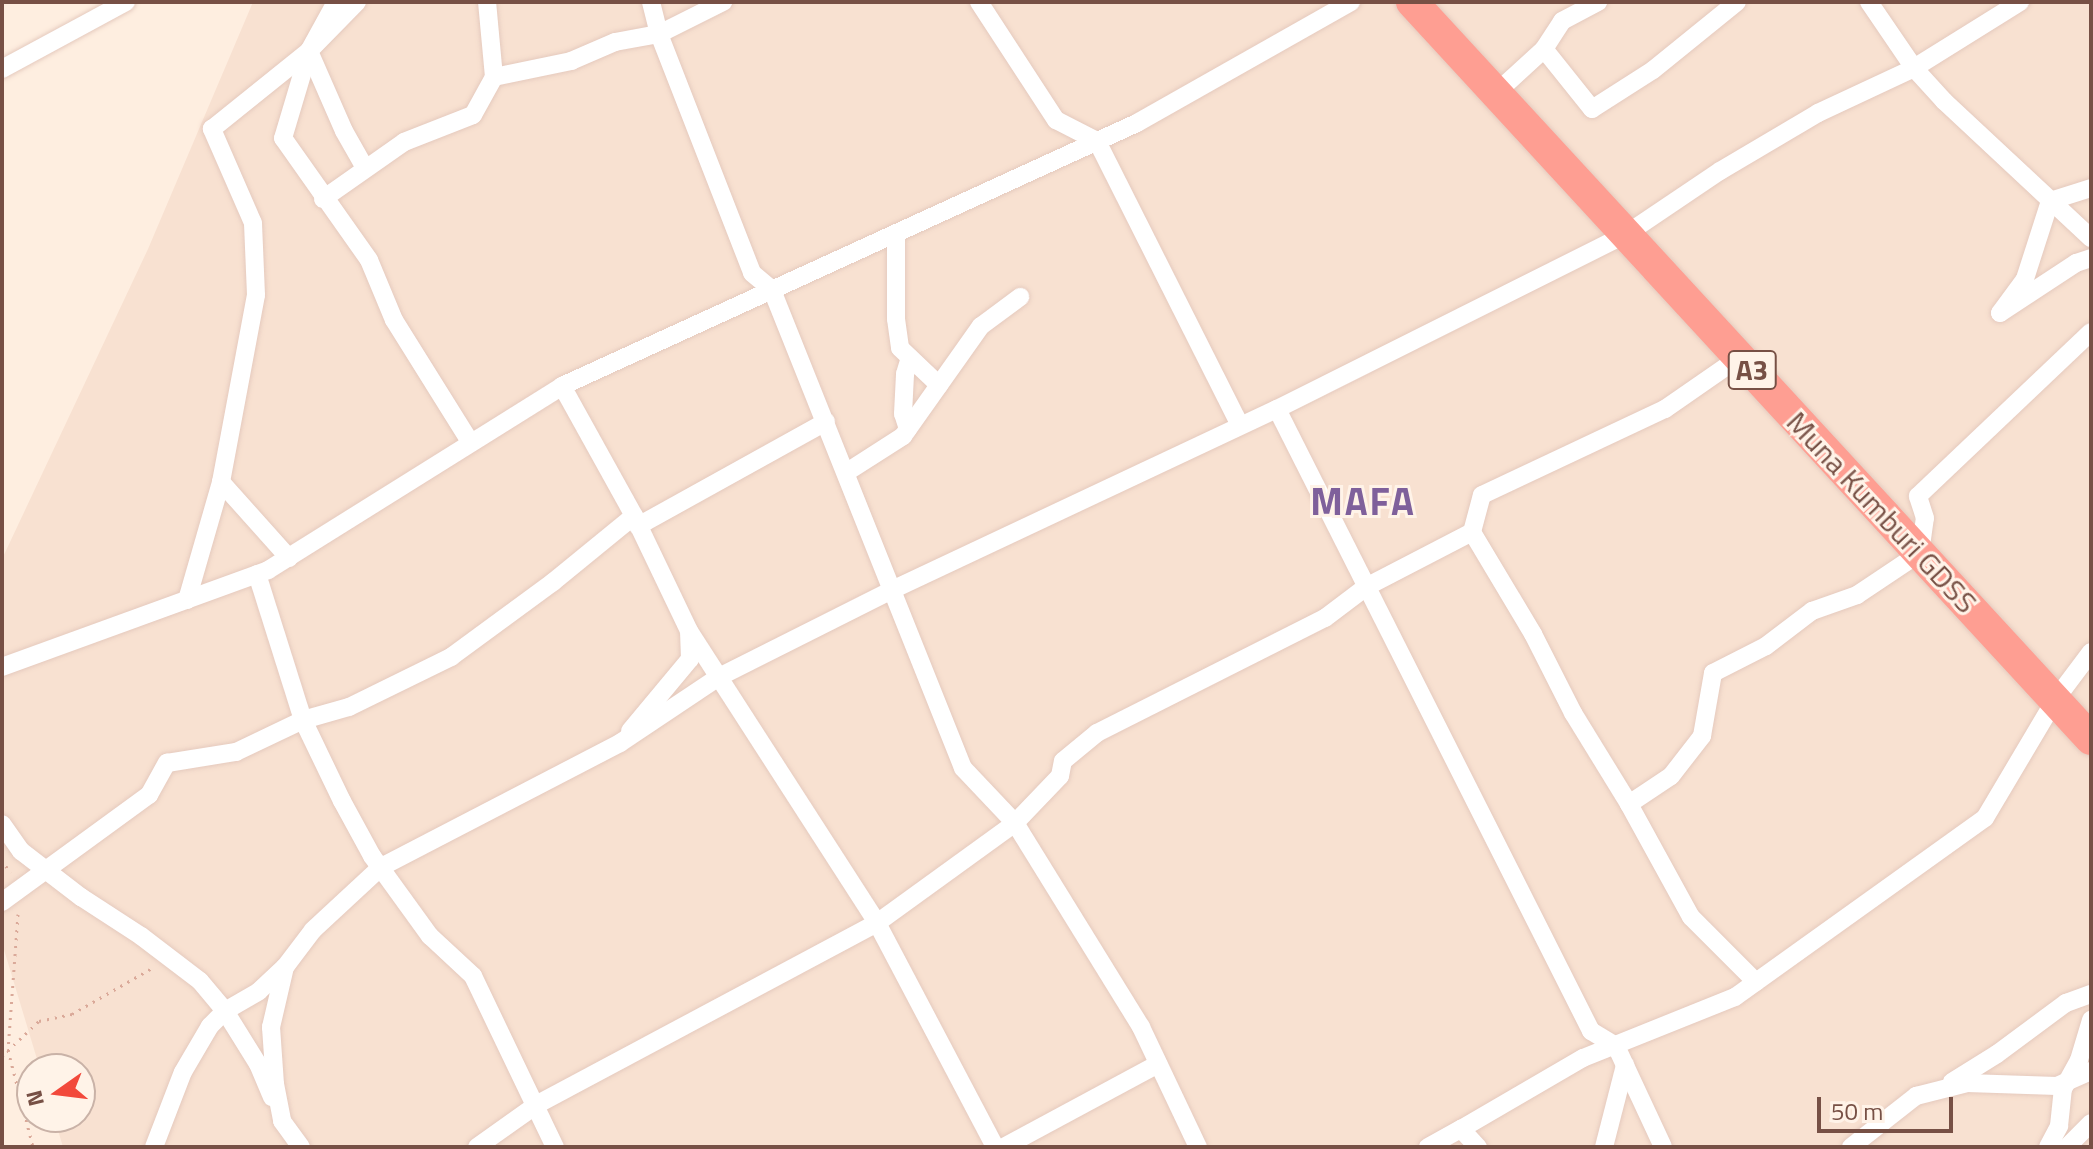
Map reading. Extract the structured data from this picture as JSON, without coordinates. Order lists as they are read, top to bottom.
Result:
{
  "streets": {
    "highway": ["A3", "Muna Kumburi GDSS"]
  },
  "districts": ["MAFA"],
  "scale_bar": "50 m",
  "north": "left"
}
